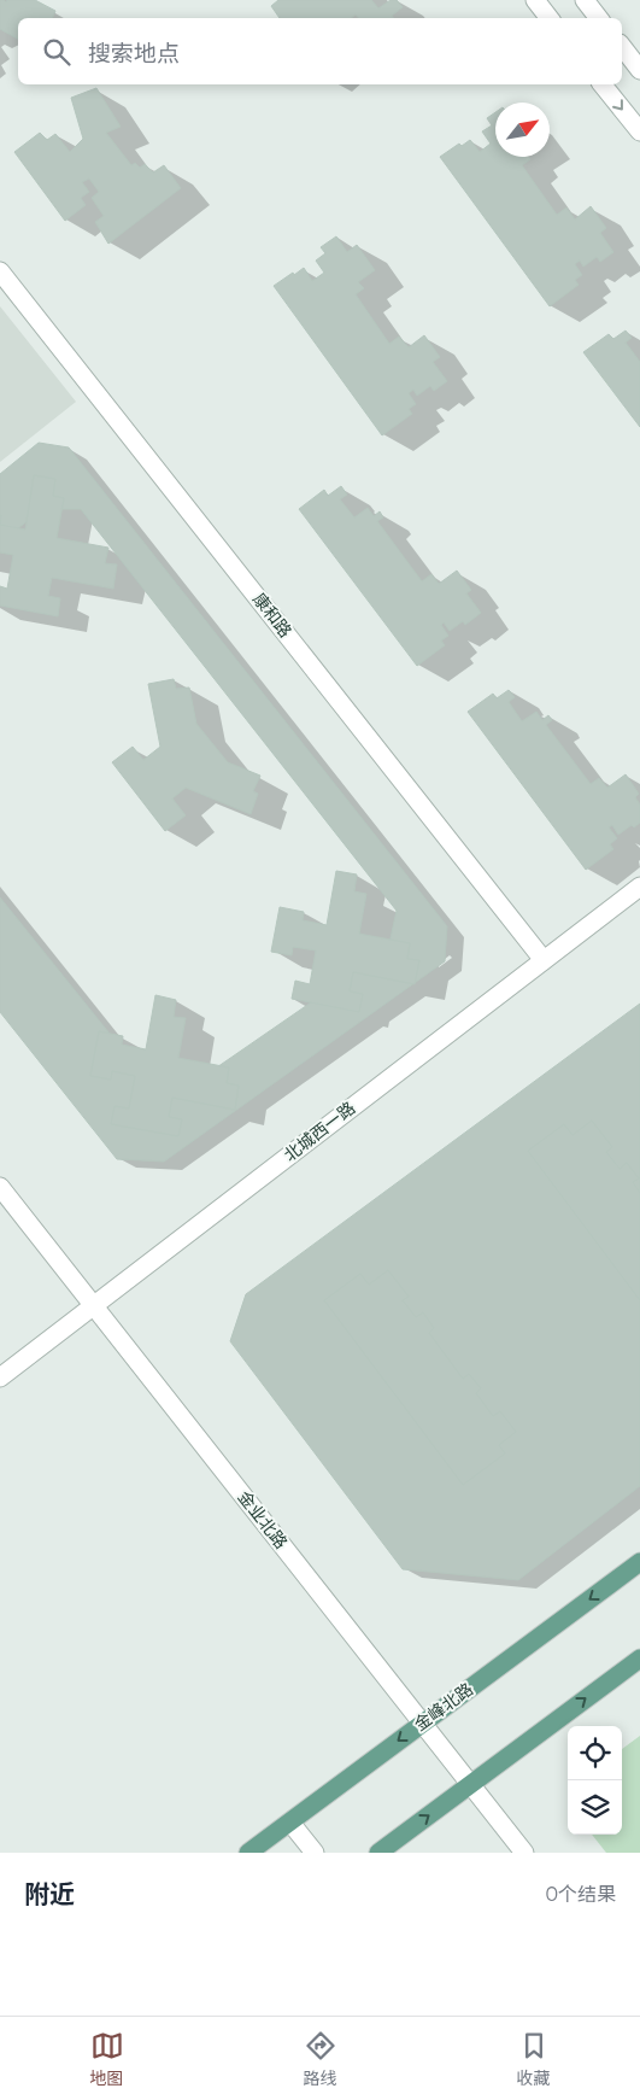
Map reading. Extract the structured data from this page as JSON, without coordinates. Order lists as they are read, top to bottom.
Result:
{
  "streets": {
    "main road": ["金峰北路"],
    "street": ["康和路", "北城西一路", "金业北路"]
  },
  "crossings": [
    ["康和路", "北城西一路"],
    ["北城西一路", "金业北路"],
    ["金业北路", "金峰北路"]
  ],
  "north": "top right",
  "page": {
    "search": "搜索地点",
    "heading": ["附近", "0个结果"],
    "nav": ["地图", "路线", "收藏"]
  }
}
